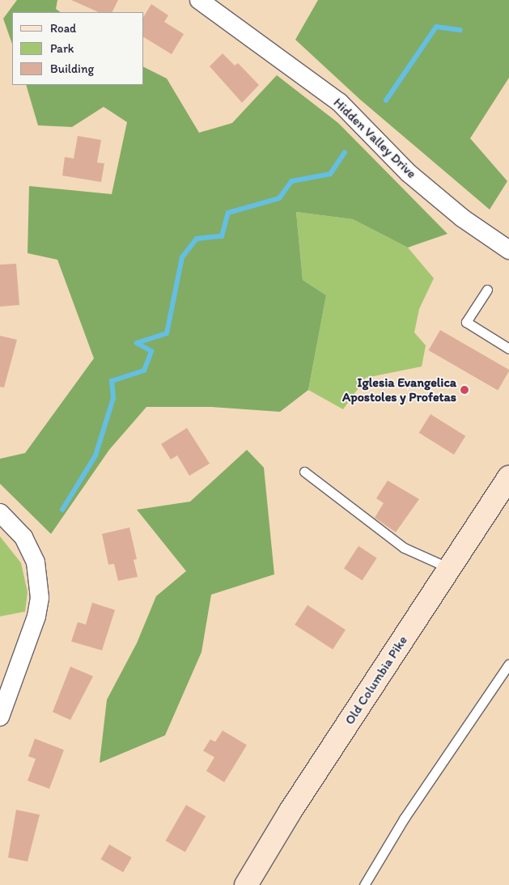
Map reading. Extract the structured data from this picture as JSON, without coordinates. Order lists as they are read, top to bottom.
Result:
{
  "streets": {
    "main road": ["Old Columbia Pike"],
    "street": ["Hidden Valley Drive"]
  },
  "places": ["Iglesia Evangelica Apostoles y Profetas"],
  "legend": ["Road", "Park", "Building"]
}
